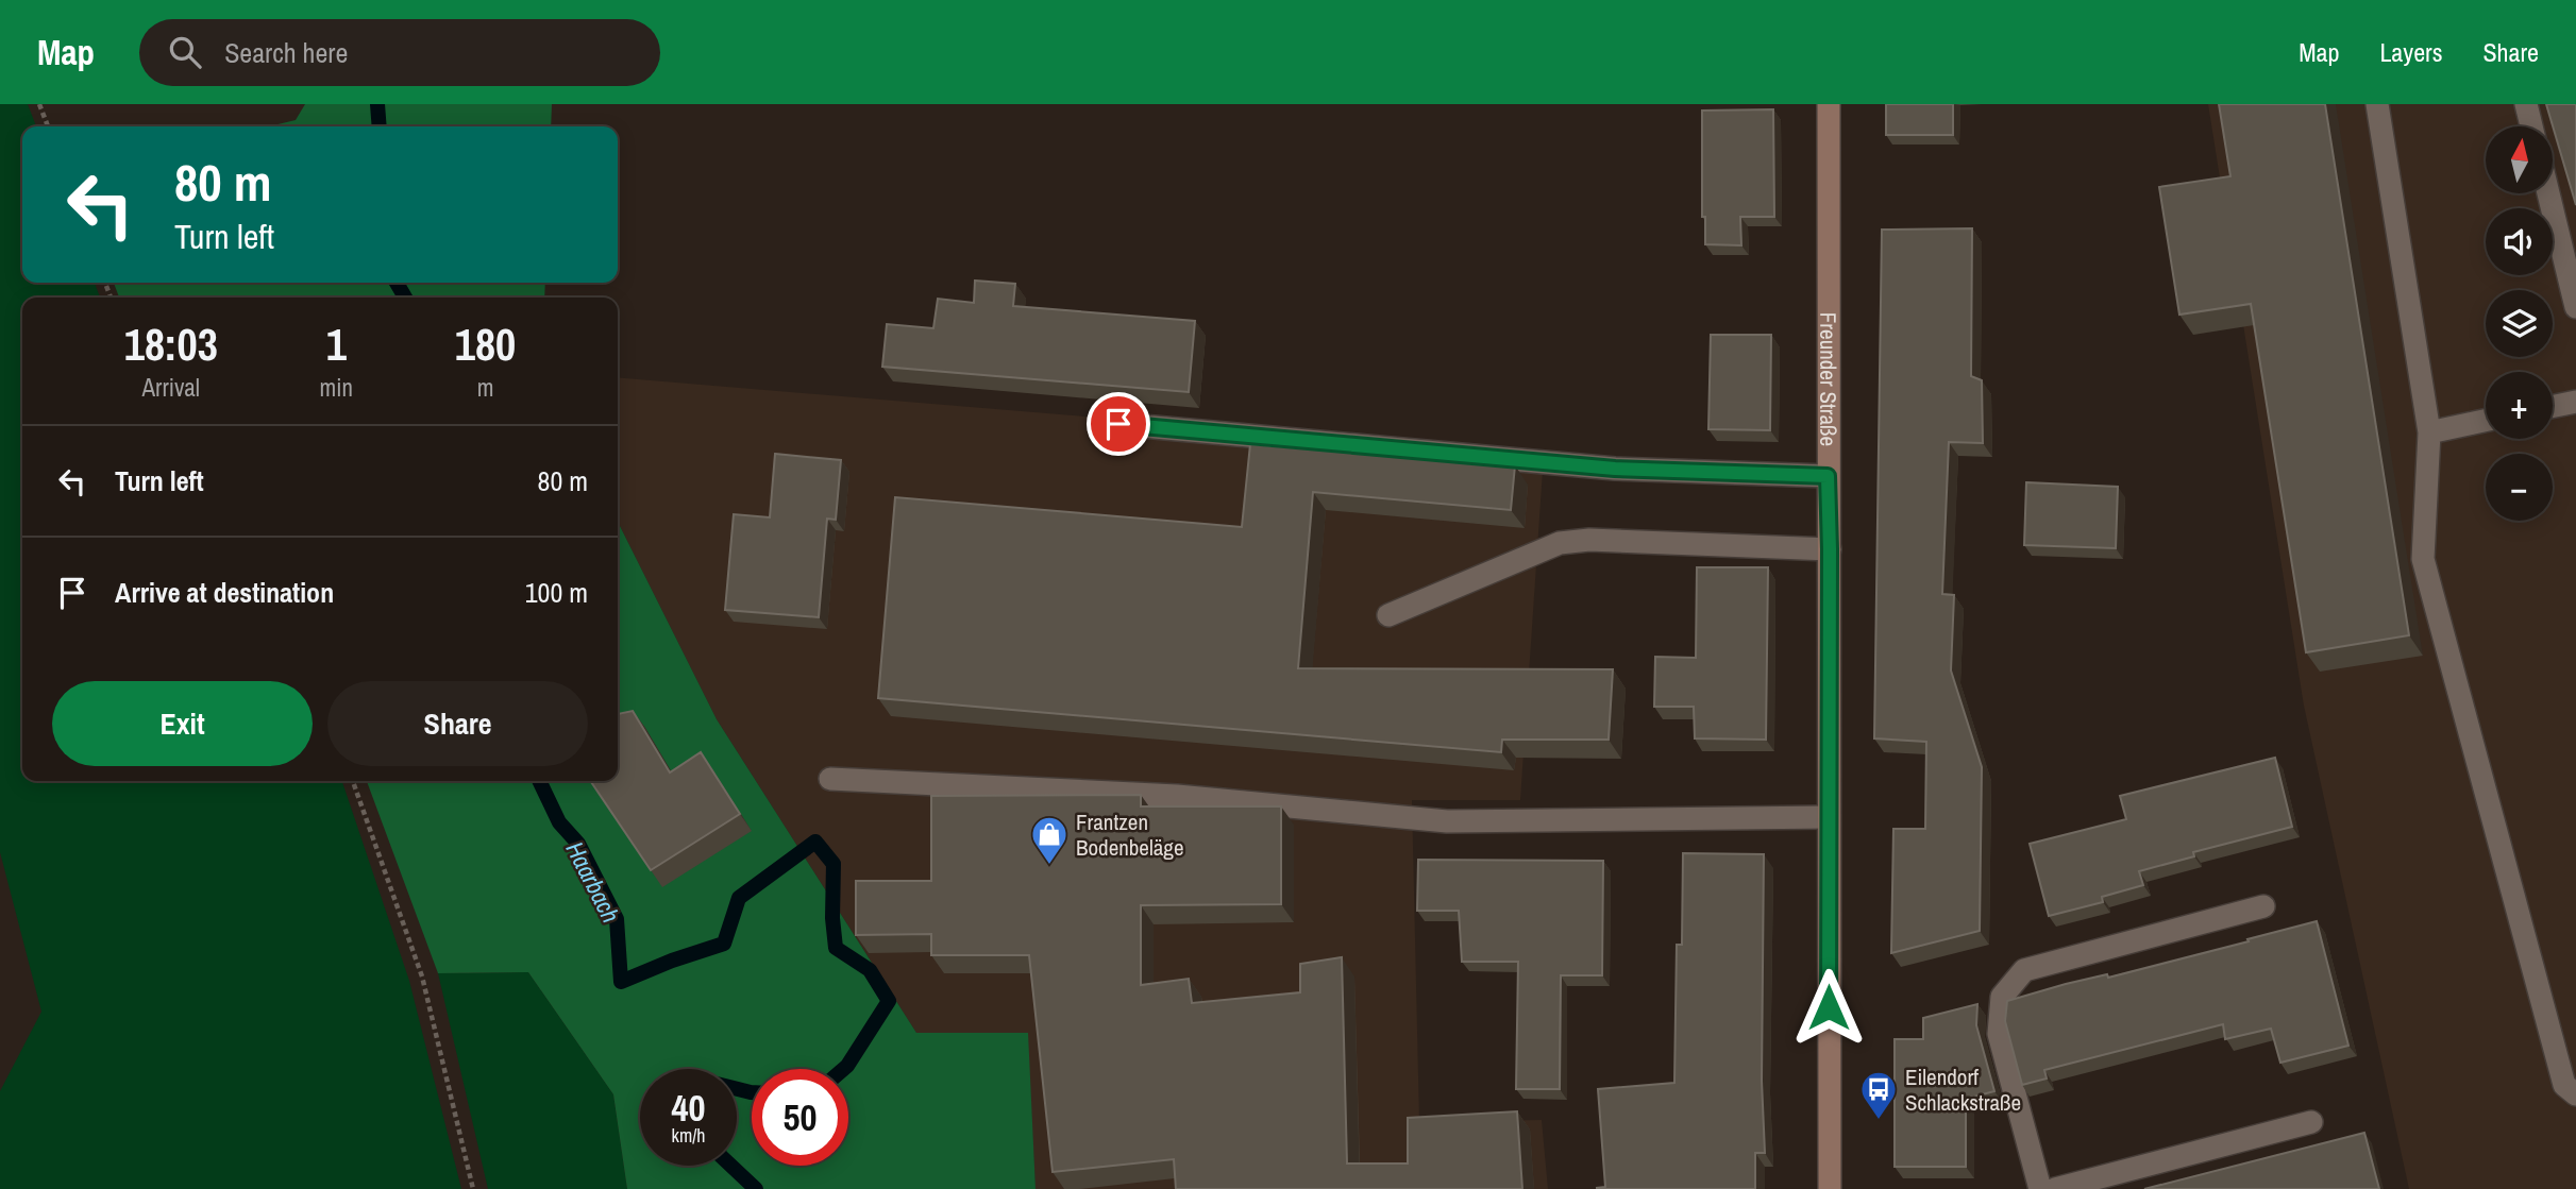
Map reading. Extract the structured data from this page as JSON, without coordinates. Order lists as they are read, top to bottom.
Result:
{
  "streets": {
    "main road": ["Freunder Straße"]
  },
  "water": ["Haarbach"],
  "places": {
    "shop": ["Frantzen Bodenbeläge"],
    "bus stop": ["Eilendorf Schlackstraße"]
  },
  "north": "top",
  "page": {
    "header": "Map",
    "search": "Search here",
    "nav": ["Map", "Layers", "Share"],
    "map_buttons": ["+", "−"],
    "turn": ["80 m", "Turn left"],
    "eta": [
      "18:03",
      "Arrival",
      "1",
      "min",
      "180",
      "m"
    ],
    "list": [
      {
        "name": "Turn left",
        "value": "80 m"
      },
      {
        "name": "Arrive at destination",
        "value": "100 m"
      }
    ],
    "buttons": ["Exit", "Share"],
    "speed": "40 km/h",
    "limit": "50"
  }
}
